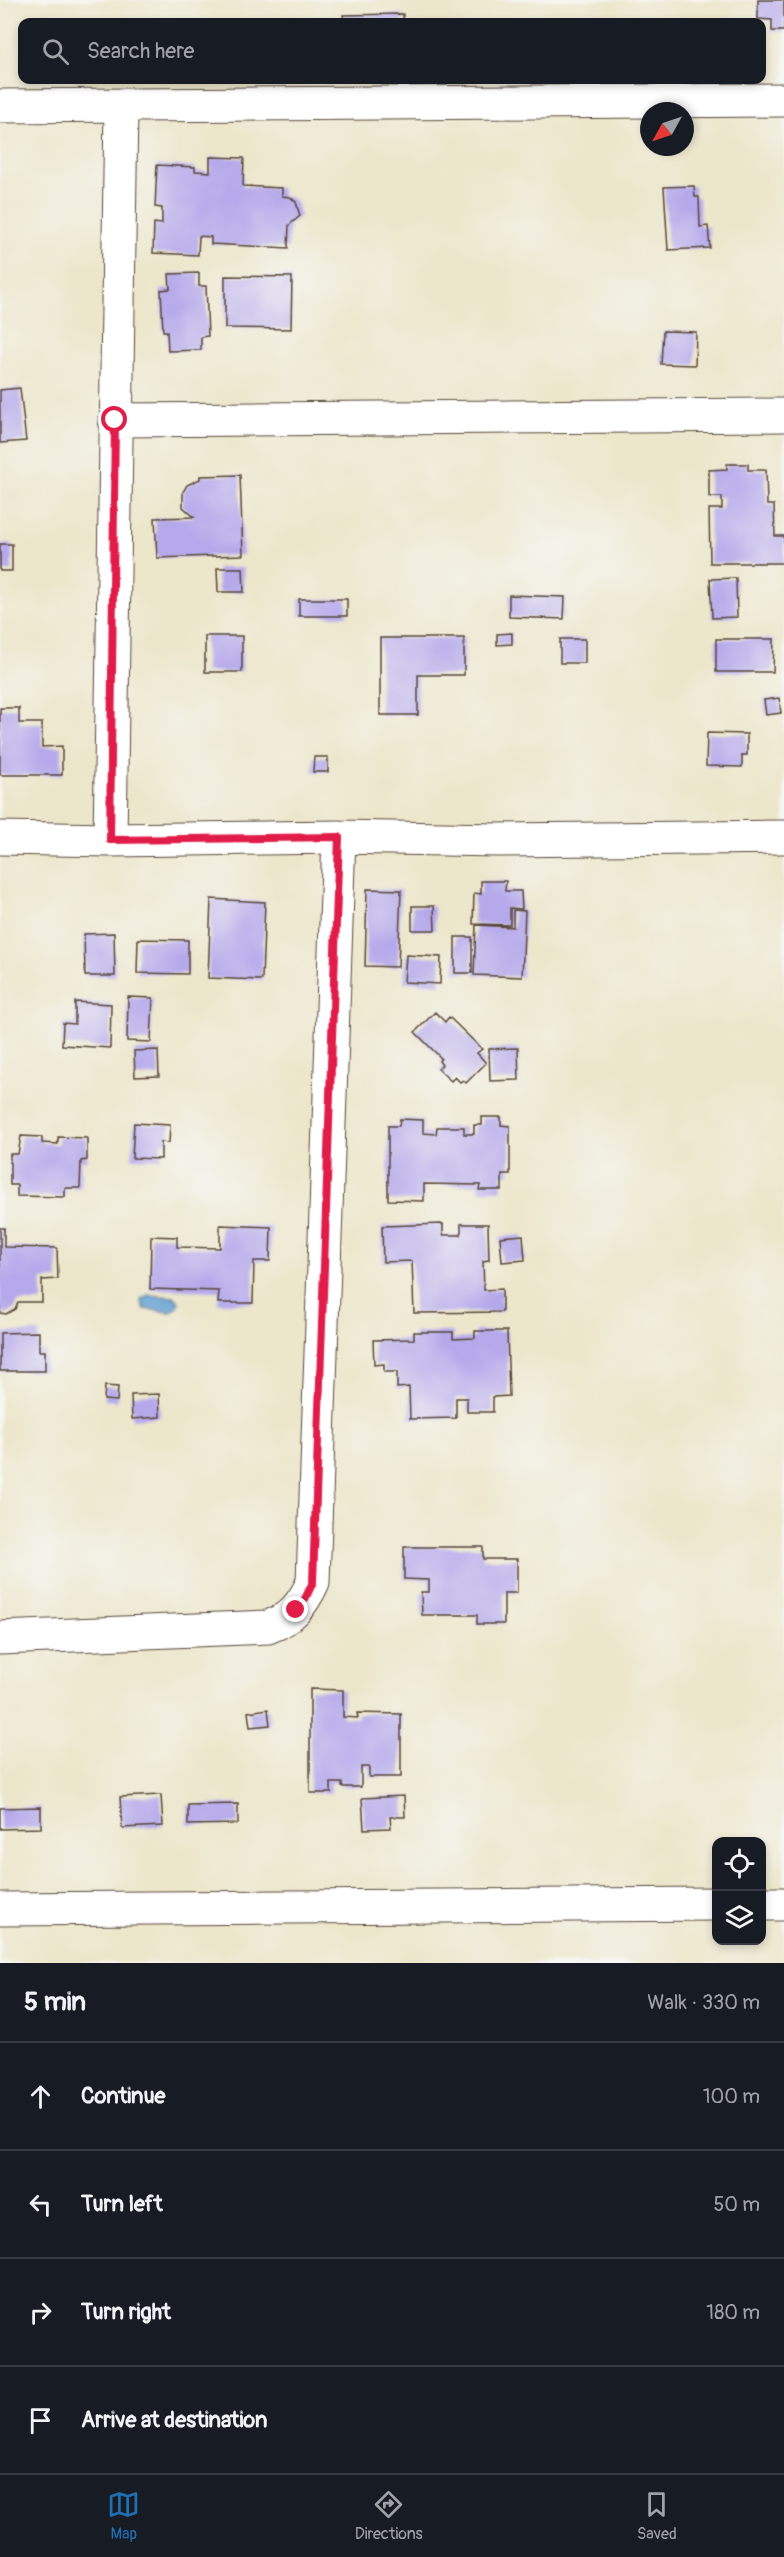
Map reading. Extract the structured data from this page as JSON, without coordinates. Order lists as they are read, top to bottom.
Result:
{
  "north": "bottom left",
  "page": {
    "search": "Search here",
    "heading": ["5 min", "Walk · 330 m"],
    "list": [
      ["Continue", "100 m"],
      ["Turn left", "50 m"],
      ["Turn right", "180 m"],
      "Arrive at destination"
    ],
    "nav": ["Map", "Directions", "Saved"]
  }
}
